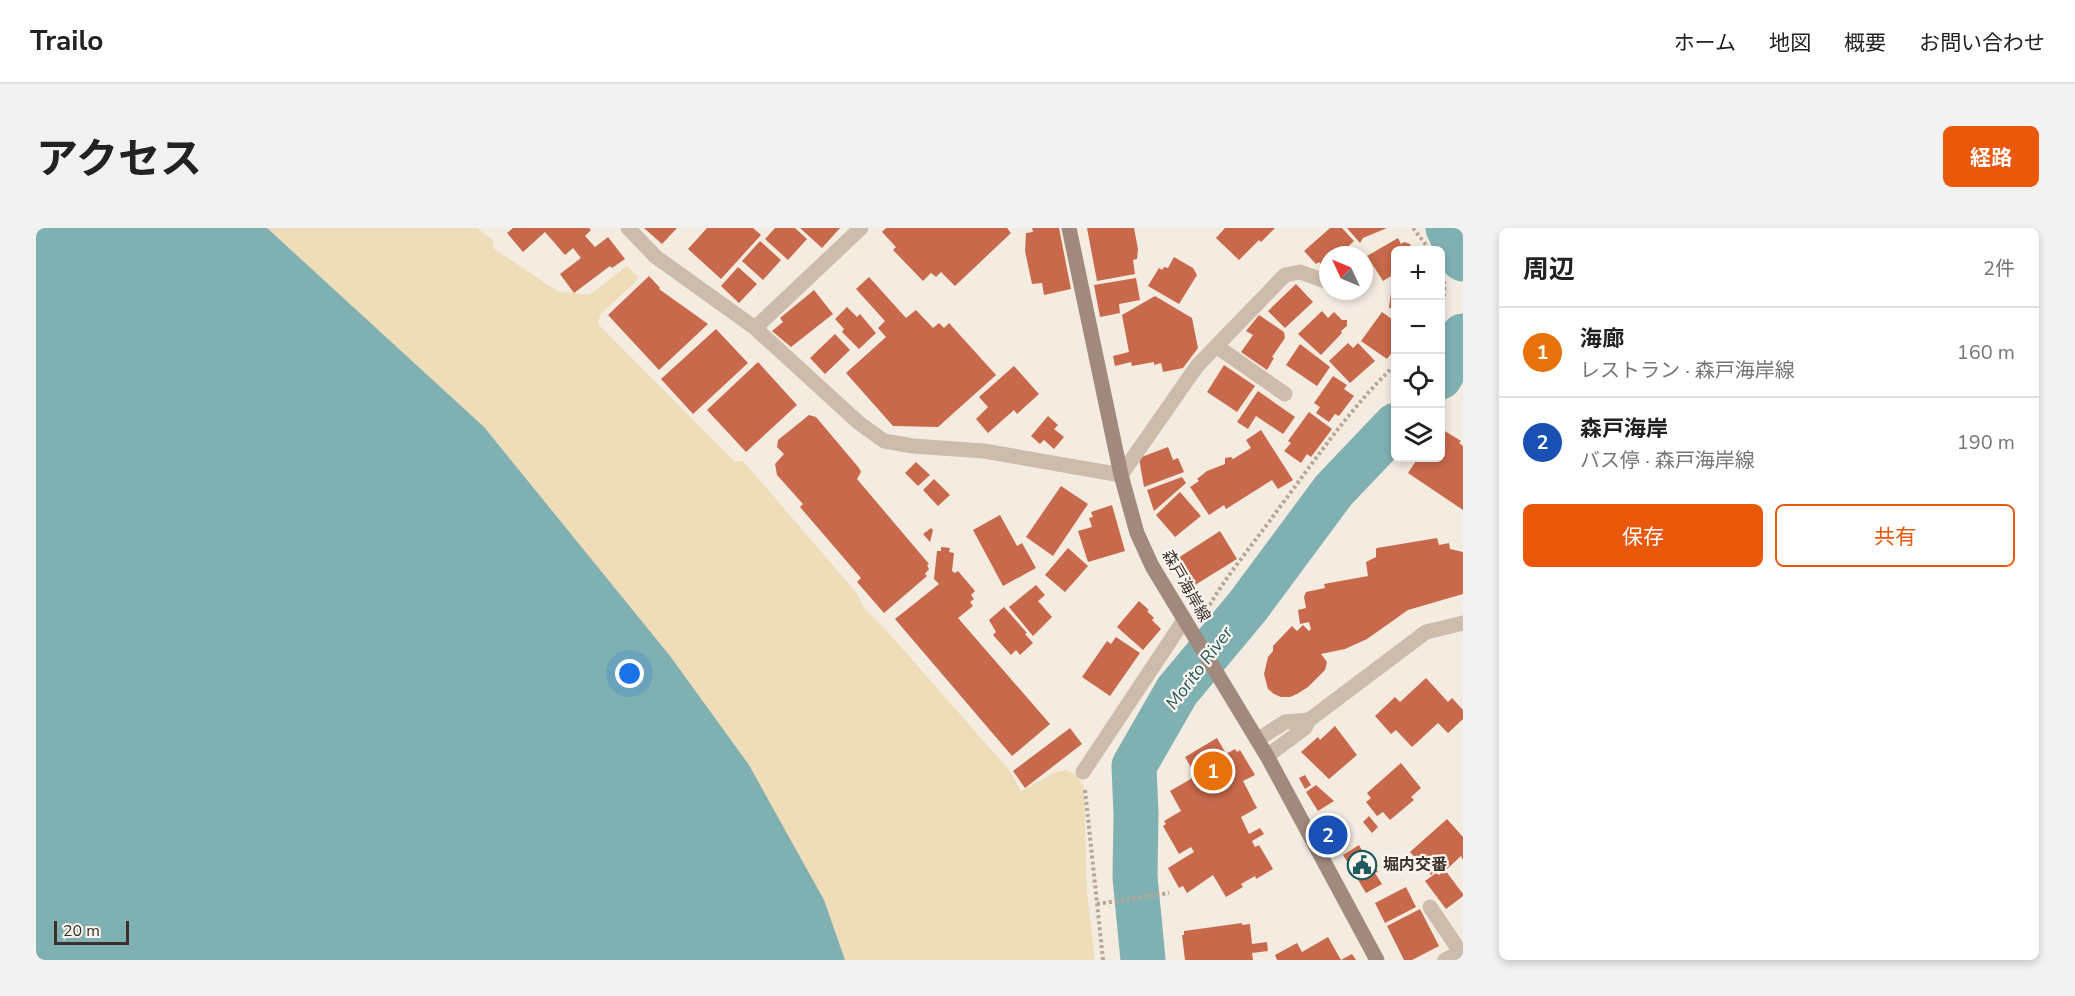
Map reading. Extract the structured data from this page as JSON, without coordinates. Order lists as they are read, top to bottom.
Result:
{
  "streets": {
    "main road": ["森戸海岸線"]
  },
  "water": ["Morito River"],
  "places": {
    "public building": ["堀内交番"]
  },
  "scale_bar": "20 m",
  "north": "top left",
  "page": {
    "header": "Trailo",
    "nav": [
      "ホーム",
      "地図",
      "概要",
      "お問い合わせ"
    ],
    "title": "アクセス",
    "buttons": [
      "経路",
      ["保存", "共有"]
    ],
    "heading": ["周辺", "2件"],
    "map_buttons": ["+", "−"],
    "list": [
      {
        "mark": "1",
        "name": "海廊",
        "note": "レストラン · 森戸海岸線",
        "value": "160 m"
      },
      {
        "mark": "2",
        "name": "森戸海岸",
        "note": "バス停 · 森戸海岸線",
        "value": "190 m"
      }
    ],
    "pins": ["1", "2"],
    "scale": "20 m"
  }
}
